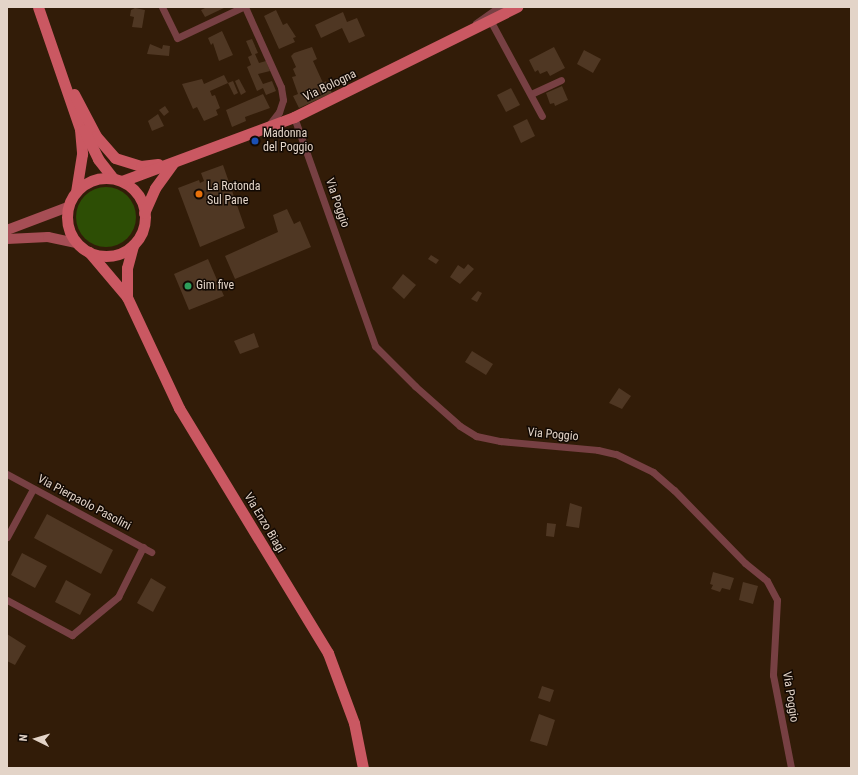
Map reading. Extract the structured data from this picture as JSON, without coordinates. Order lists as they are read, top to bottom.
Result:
{
  "streets": {
    "main road": ["Via Bologna", "Via Enzo Biagi"],
    "street": ["Via Poggio", "Via Pierpaolo Pasolini"]
  },
  "crossings": [
    ["Via Bologna", "Via Poggio"],
    ["Via Bologna", "Via Enzo Biagi"]
  ],
  "places": ["Madonna del Poggio", "La Rotonda Sul Pane", "Gim five"],
  "north": "left"
}
